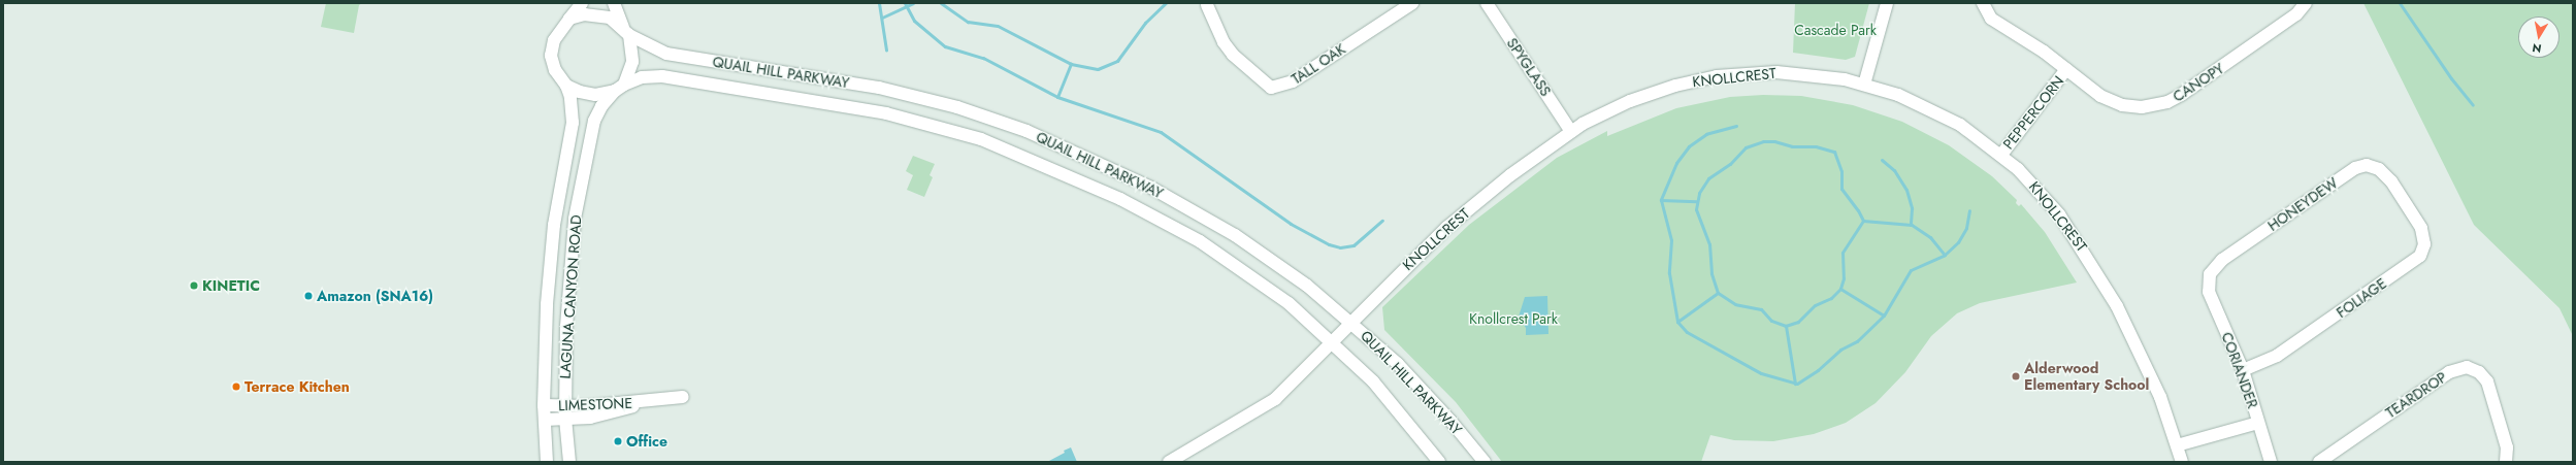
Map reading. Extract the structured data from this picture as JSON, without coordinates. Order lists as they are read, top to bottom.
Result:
{
  "streets": {
    "street": [
      "TALL OAK",
      "SPYGLASS",
      "QUAIL HILL PARKWAY",
      "KNOLLCREST",
      "CANOPY",
      "PEPPERCORN",
      "HONEYDEW",
      "LAGUNA CANYON ROAD",
      "FOLIAGE",
      "CORIANDER",
      "TEARDROP",
      "LIMESTONE"
    ]
  },
  "crossings": [
    ["SPYGLASS", "KNOLLCREST"],
    ["QUAIL HILL PARKWAY", "KNOLLCREST"],
    ["QUAIL HILL PARKWAY", "LAGUNA CANYON ROAD"],
    ["KNOLLCREST", "PEPPERCORN"],
    ["CANOPY", "PEPPERCORN"],
    ["HONEYDEW", "FOLIAGE"],
    ["HONEYDEW", "CORIANDER"],
    ["LAGUNA CANYON ROAD", "LIMESTONE"],
    ["FOLIAGE", "CORIANDER"]
  ],
  "parks": ["Cascade Park", "Knollcrest Park"],
  "places": [
    "KINETIC",
    "Amazon (SNA16)",
    "Alderwood Elementary School",
    "Terrace Kitchen",
    "Office"
  ],
  "north": "bottom"
}
